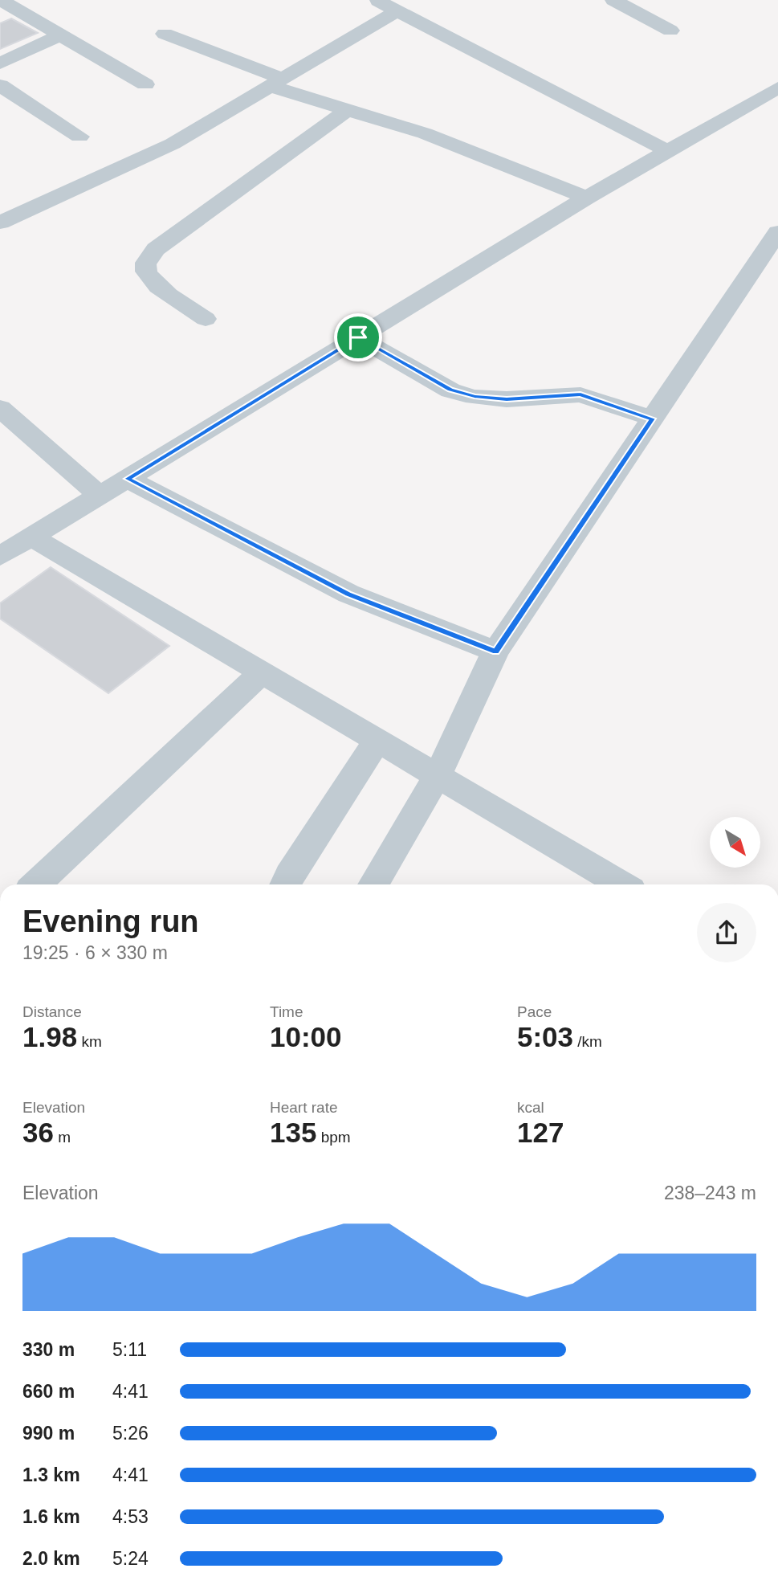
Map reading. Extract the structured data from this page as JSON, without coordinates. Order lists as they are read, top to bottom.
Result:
{
  "north": "bottom right",
  "page": {
    "heading": ["Evening run", "19:25 · 6 × 330 m"],
    "stats": [
      ["Distance", "1.98 km"],
      ["Time", "10:00"],
      ["Pace", "5:03 /km"],
      ["Elevation", "36 m"],
      ["Heart rate", "135 bpm"],
      ["kcal", "127"]
    ],
    "chart": ["Elevation", "238–243 m"],
    "list": [
      {
        "name": "330 m",
        "note": "5:11"
      },
      {
        "name": "660 m",
        "note": "4:41"
      },
      {
        "name": "990 m",
        "note": "5:26"
      },
      {
        "name": "1.3 km",
        "note": "4:41"
      },
      {
        "name": "1.6 km",
        "note": "4:53"
      },
      {
        "name": "2.0 km",
        "note": "5:24"
      }
    ]
  }
}
